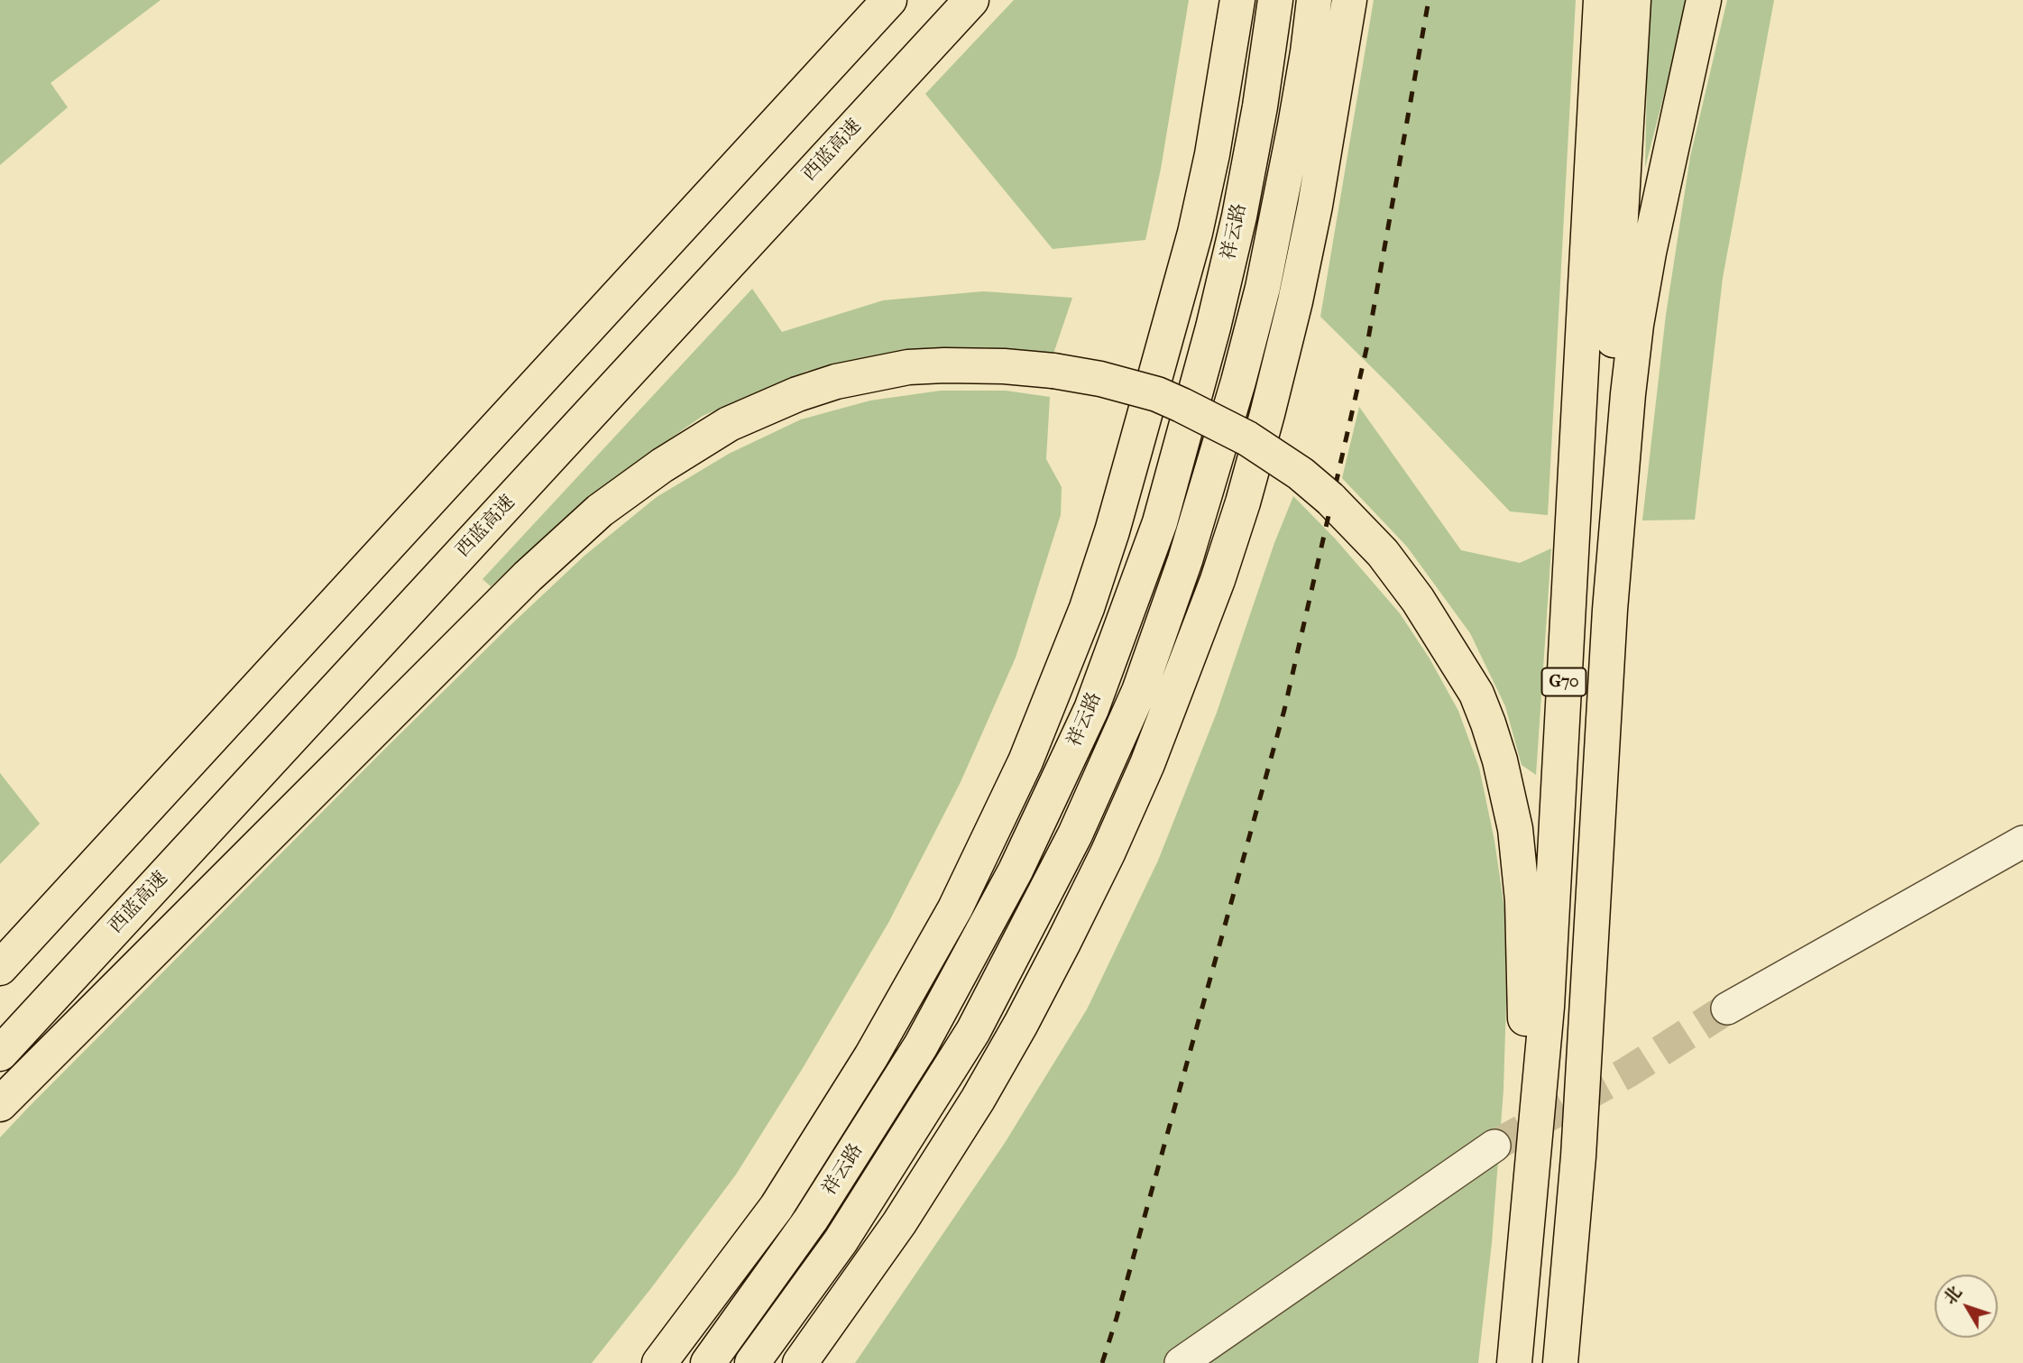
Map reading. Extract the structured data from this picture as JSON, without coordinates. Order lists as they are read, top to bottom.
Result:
{
  "streets": {
    "main road": ["西蓝高速", "祥云路", "G70"]
  },
  "north": "top left"
}
